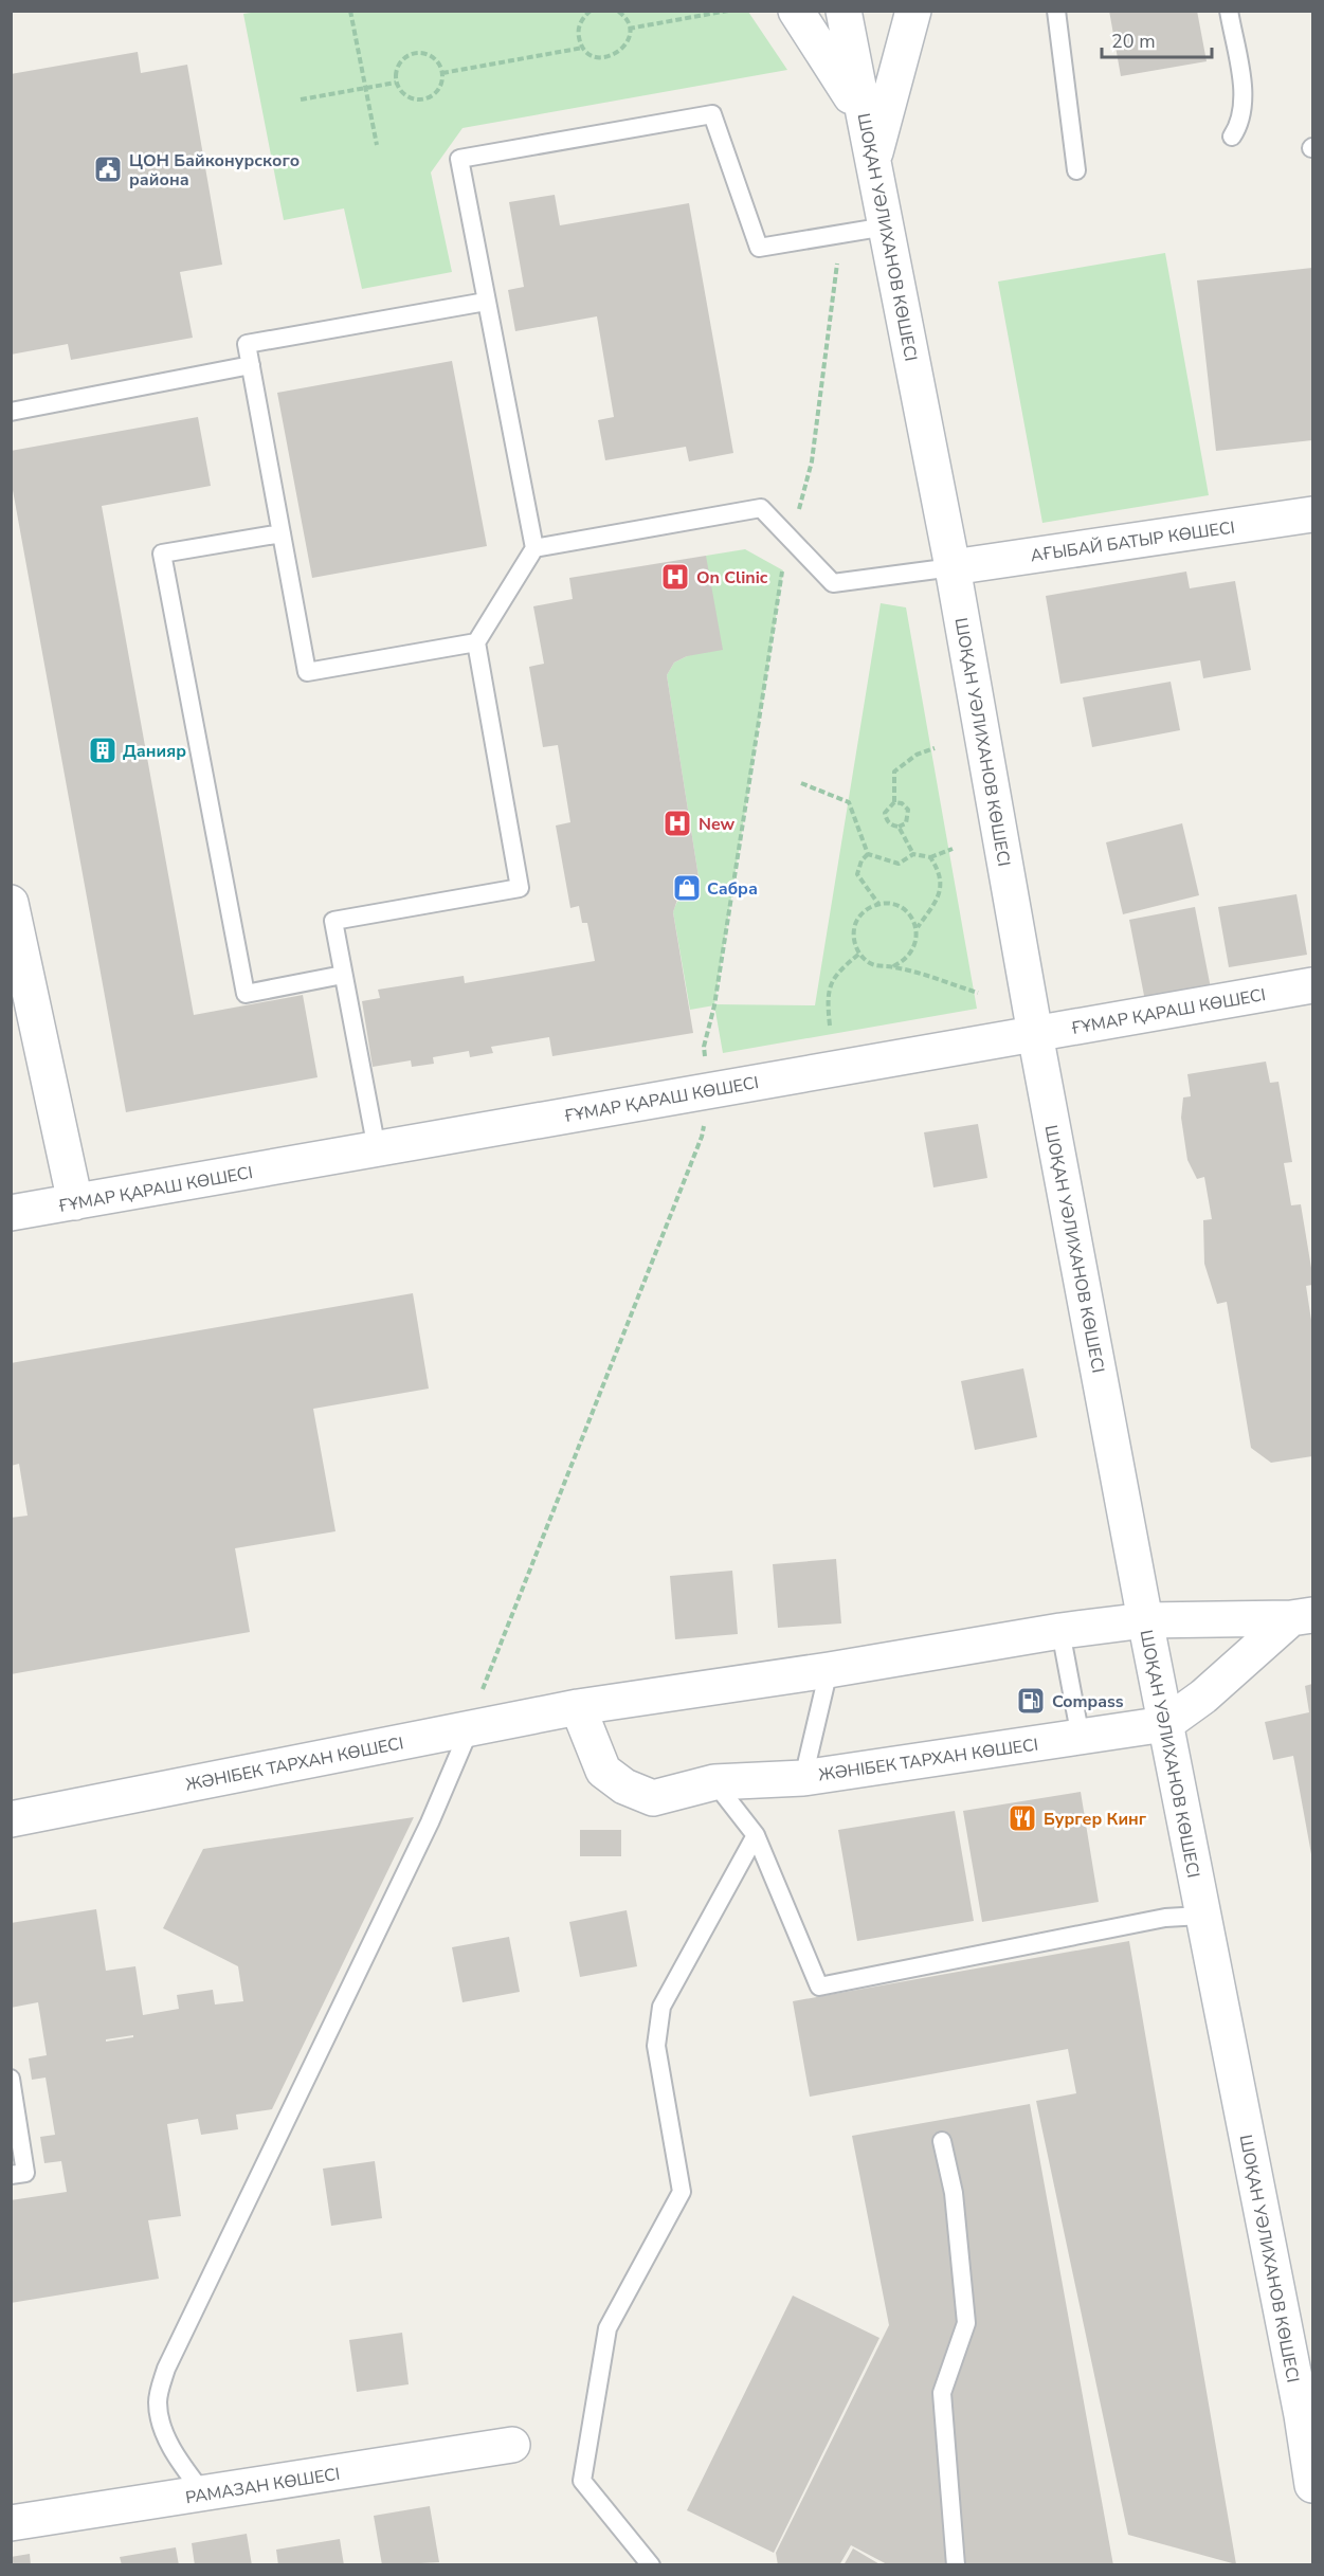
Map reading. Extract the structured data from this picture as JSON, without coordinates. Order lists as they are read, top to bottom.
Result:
{
  "streets": {
    "street": [
      "ШОҚАН УӘЛИХАНОВ КӨШЕСІ",
      "АҒЫБАЙ БАТЫР КӨШЕСІ",
      "ҒҰМАР ҚАРАШ КӨШЕСІ",
      "ЖӘНІБЕК ТАРХАН КӨШЕСІ",
      "РАМАЗАН КӨШЕСІ"
    ]
  },
  "crossings": [
    ["ШОҚАН УӘЛИХАНОВ КӨШЕСІ", "АҒЫБАЙ БАТЫР КӨШЕСІ"],
    ["ШОҚАН УӘЛИХАНОВ КӨШЕСІ", "ҒҰМАР ҚАРАШ КӨШЕСІ"],
    ["ШОҚАН УӘЛИХАНОВ КӨШЕСІ", "ЖӘНІБЕК ТАРХАН КӨШЕСІ"]
  ],
  "places": {
    "public building": ["ЦОН Байконурского района"],
    "hospital": ["On Clinic", "New"],
    "building": ["Данияр"],
    "shop": ["Сабра"],
    "fuel station": ["Compass"],
    "restaurant": ["Бургер Кинг"]
  },
  "scale_bar": "20 m"
}
